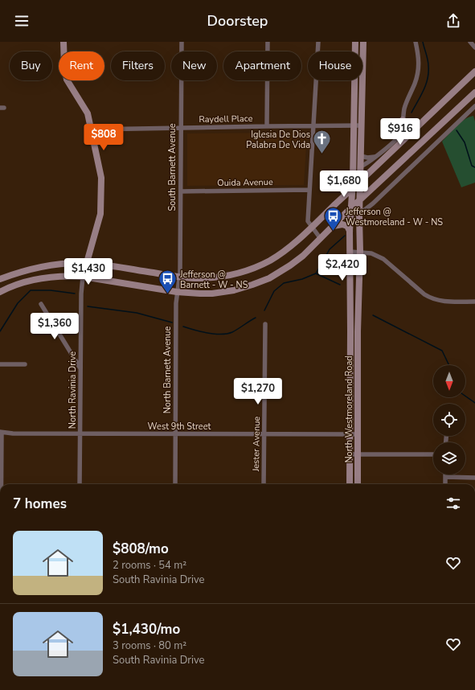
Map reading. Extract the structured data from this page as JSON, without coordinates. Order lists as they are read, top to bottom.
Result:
{
  "streets": {
    "main road": ["North Westmoreland Road"],
    "street": [
      "Raydell Place",
      "South Barnett Avenue",
      "Ouida Avenue",
      "North Barnett Avenue",
      "North Ravinia Drive",
      "West 9th Street",
      "Jester Avenue"
    ]
  },
  "crossings": [
    ["Raydell Place", "South Barnett Avenue"],
    ["South Barnett Avenue", "Ouida Avenue"],
    ["South Barnett Avenue", "North Barnett Avenue"],
    ["North Barnett Avenue", "West 9th Street"],
    ["North Ravinia Drive", "West 9th Street"],
    ["North Westmoreland Road", "West 9th Street"],
    ["West 9th Street", "Jester Avenue"]
  ],
  "places": {
    "church": ["Iglesia De Dios Palabra De Vida"],
    "bus stop": ["Jefferson @ Westmoreland - W - NS", "Jefferson @ Barnett - W - NS"]
  },
  "north": "bottom",
  "page": {
    "header": "Doorstep",
    "chip": [
      "Buy",
      "Rent",
      "Filters",
      "New",
      "Apartment",
      "House"
    ],
    "price": [
      "$916",
      "$808",
      "$1,680",
      "$2,420",
      "$1,430",
      "$1,360",
      "$1,270"
    ],
    "heading": "7 homes",
    "list": [
      {
        "name": "$808/mo",
        "note": "2 rooms · 54 m² · South Ravinia Drive"
      },
      {
        "name": "$1,430/mo",
        "note": "3 rooms · 80 m² · South Ravinia Drive"
      }
    ]
  }
}
